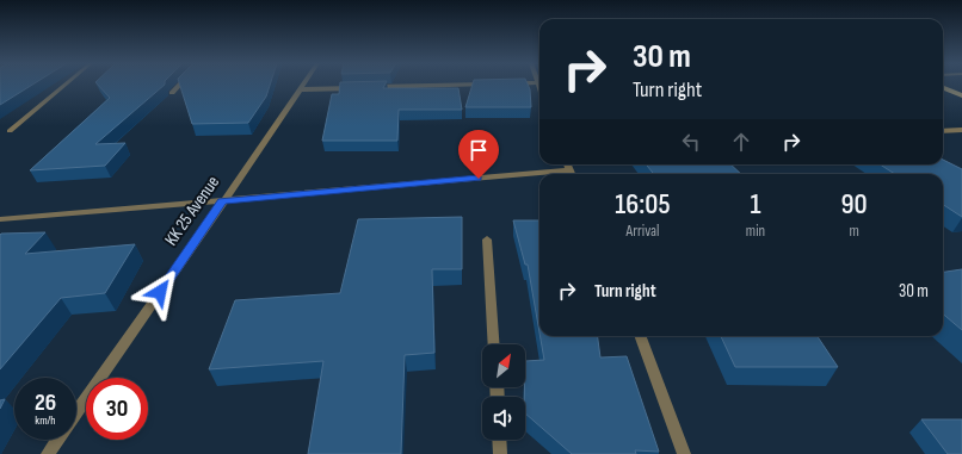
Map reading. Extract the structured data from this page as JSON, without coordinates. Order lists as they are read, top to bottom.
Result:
{
  "streets": {
    "street": ["KK 25 Avenue"]
  },
  "north": "top right",
  "page": {
    "turn": ["30 m", "Turn right"],
    "eta": [
      "16:05",
      "Arrival",
      "1",
      "min",
      "90",
      "m"
    ],
    "list": [
      {
        "name": "Turn right",
        "value": "30 m"
      }
    ],
    "speed": "26 km/h",
    "limit": "30"
  }
}
